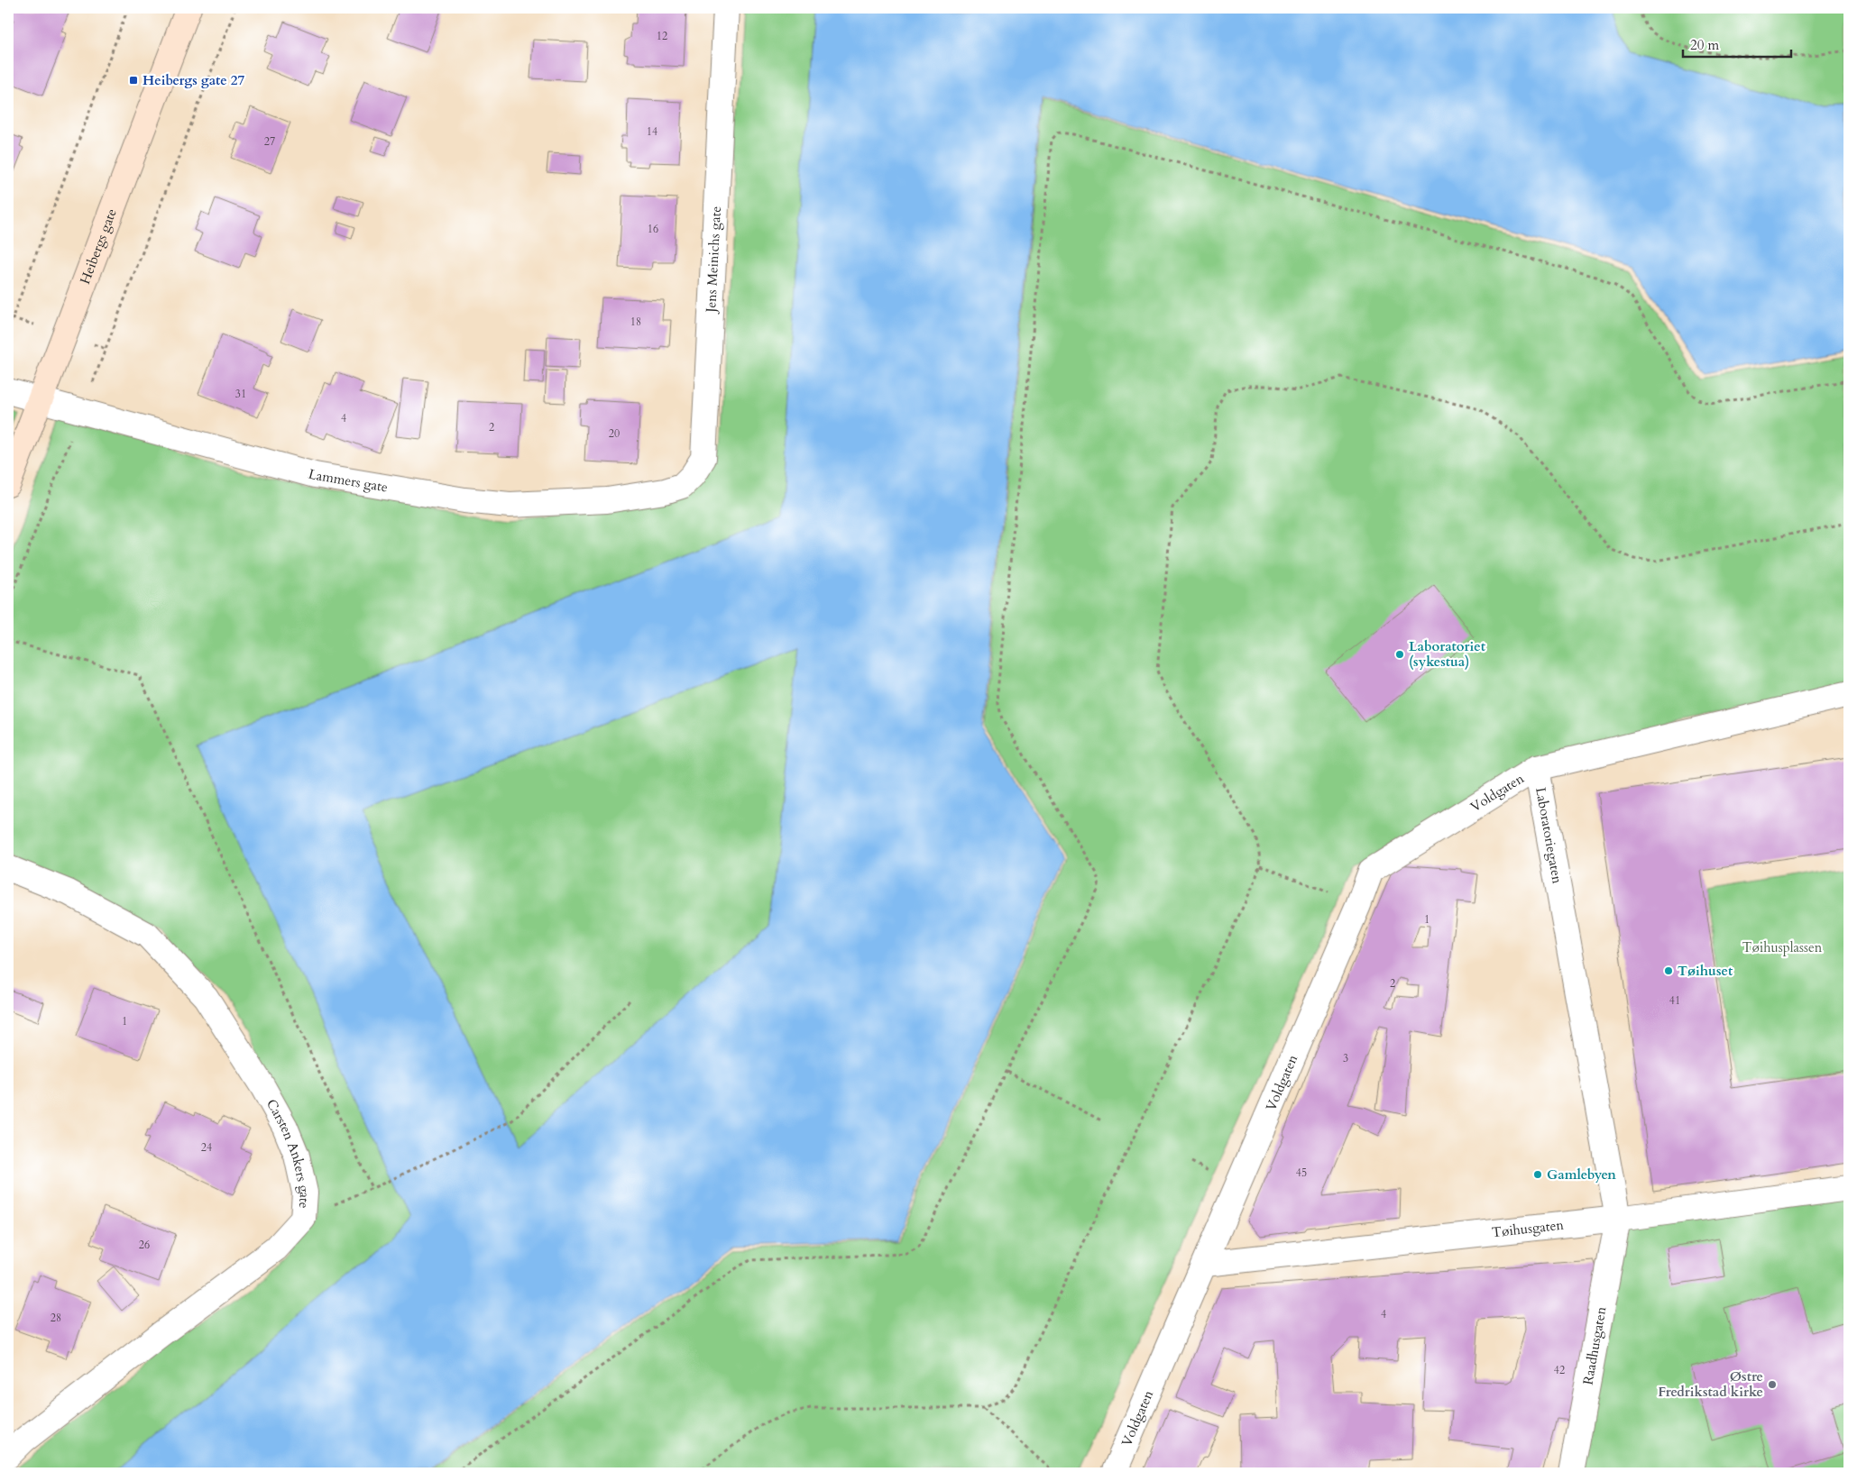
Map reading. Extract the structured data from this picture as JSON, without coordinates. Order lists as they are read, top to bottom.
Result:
{
  "streets": {
    "street": [
      "Heibergs gate",
      "Jens Meinichs gate",
      "Lammers gate",
      "Voldgaten",
      "Laboratoriegaten",
      "Carsten Ankers gate",
      "Tøihusgaten",
      "Raadhusgaten"
    ]
  },
  "crossings": [
    ["Heibergs gate", "Lammers gate"],
    ["Jens Meinichs gate", "Lammers gate"],
    ["Voldgaten", "Laboratoriegaten"],
    ["Voldgaten", "Tøihusgaten"],
    ["Laboratoriegaten", "Tøihusgaten"],
    ["Laboratoriegaten", "Raadhusgaten"],
    ["Tøihusgaten", "Raadhusgaten"]
  ],
  "parks": ["Tøihusplassen"],
  "places": {
    "transit": ["Heibergs gate 27"],
    "other": [
      "Laboratoriet (sykestua)",
      "Tøihuset",
      "Gamlebyen",
      "Østre Fredrikstad kirke"
    ]
  },
  "house_numbers": [
    "12",
    "14",
    "27",
    "16",
    "18",
    "31",
    "4",
    "2",
    "20",
    "1",
    "2",
    "41",
    "1",
    "3",
    "24",
    "45",
    "26",
    "4",
    "28",
    "42"
  ],
  "scale_bar": "20 m"
}
